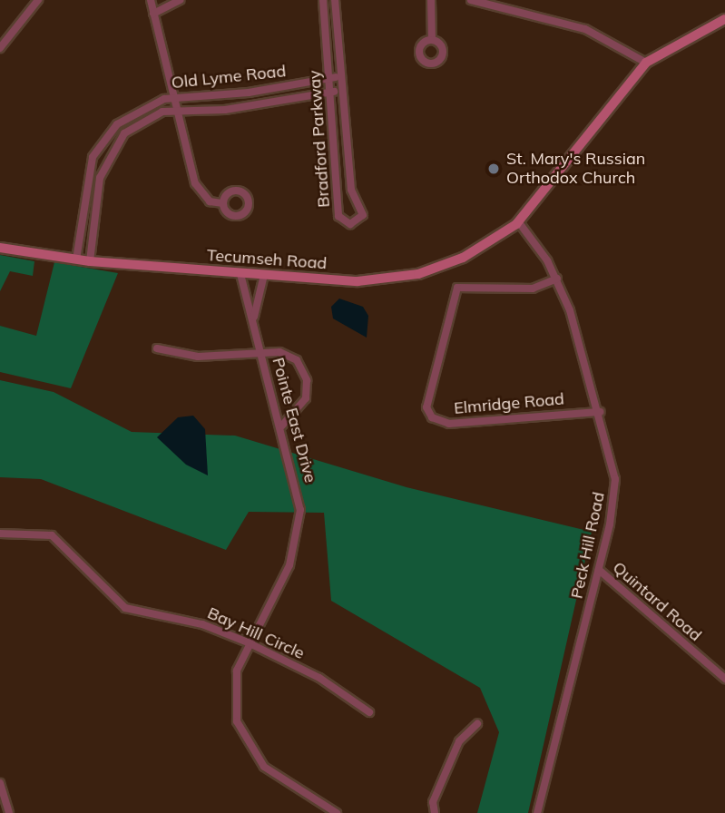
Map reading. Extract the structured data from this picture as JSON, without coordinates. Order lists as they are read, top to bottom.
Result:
{
  "streets": {
    "street": [
      "Old Lyme Road",
      "Bradford Parkway",
      "Tecumseh Road",
      "Elmridge Road",
      "Pointe East Drive",
      "Peck Hill Road",
      "Quintard Road",
      "Bay Hill Circle"
    ]
  },
  "crossings": [
    ["Old Lyme Road", "Bradford Parkway"],
    ["Old Lyme Road", "Tecumseh Road"],
    ["Tecumseh Road", "Pointe East Drive"],
    ["Tecumseh Road", "Peck Hill Road"],
    ["Elmridge Road", "Peck Hill Road"],
    ["Pointe East Drive", "Bay Hill Circle"],
    ["Peck Hill Road", "Quintard Road"]
  ],
  "places": ["St. Mary's Russian Orthodox Church"]
}
